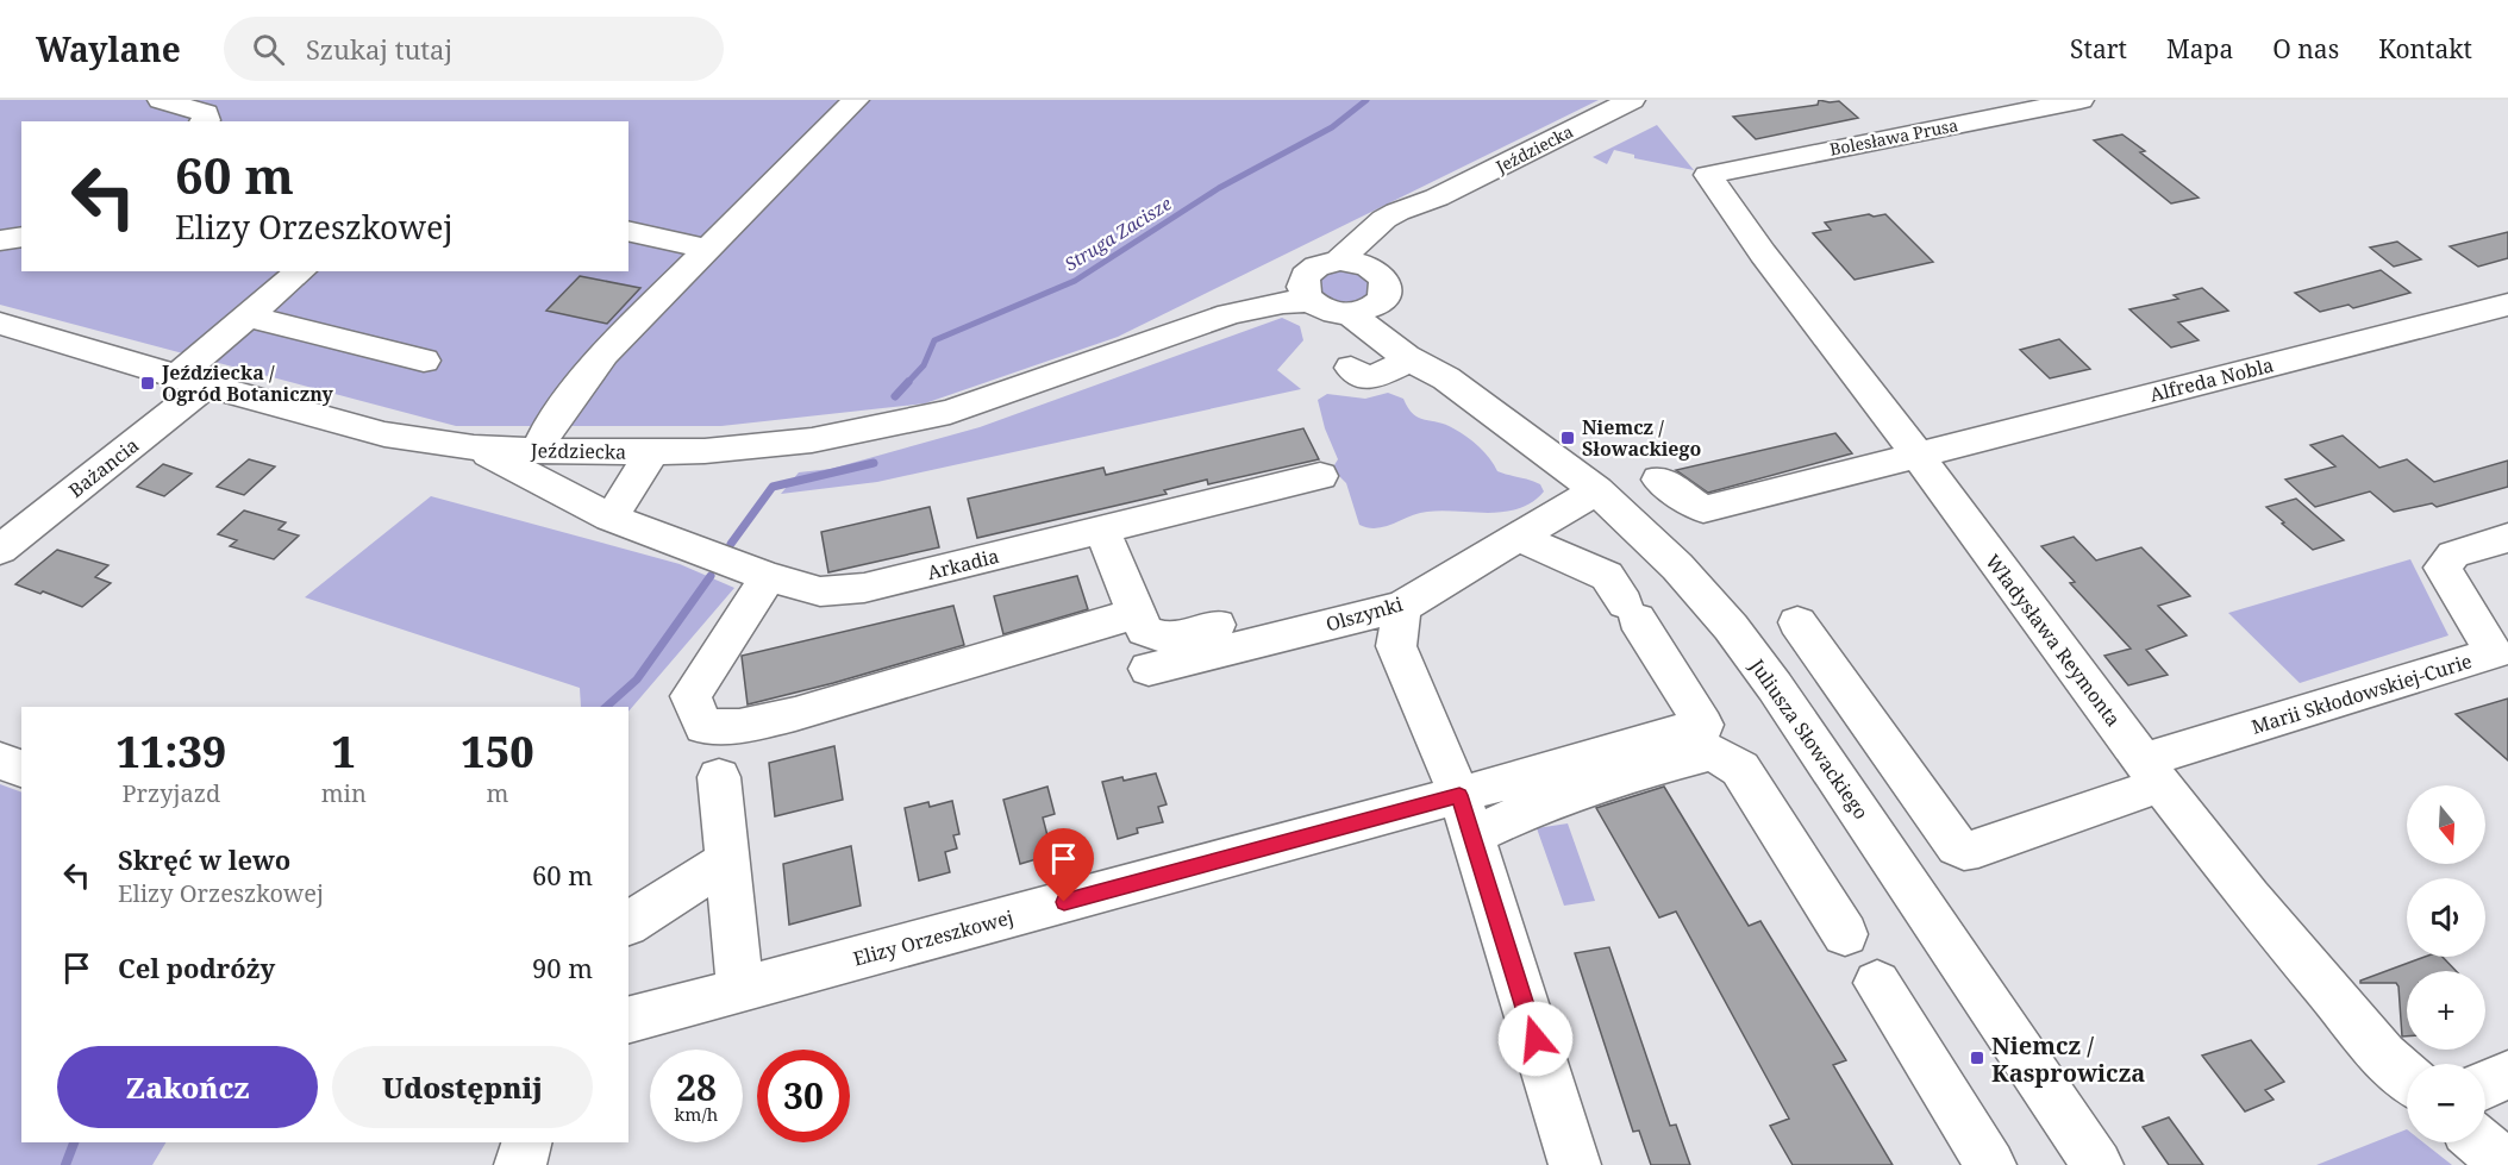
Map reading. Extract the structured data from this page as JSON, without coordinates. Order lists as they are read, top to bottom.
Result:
{
  "streets": {
    "street": [
      "Bolesława Prusa",
      "Jeździecka",
      "Alfreda Nobla",
      "Bażancia",
      "Arkadia",
      "Olszynki",
      "Władysława Reymonta",
      "Marii Skłodowskiej-Curie",
      "Juliusza Słowackiego",
      "Elizy Orzeszkowej"
    ]
  },
  "crossings": [
    ["Bolesława Prusa", "Władysława Reymonta"],
    ["Jeździecka", "Bażancia"],
    ["Jeździecka", "Arkadia"],
    ["Jeździecka", "Juliusza Słowackiego"],
    ["Alfreda Nobla", "Władysława Reymonta"],
    ["Olszynki", "Juliusza Słowackiego"],
    ["Władysława Reymonta", "Marii Skłodowskiej-Curie"]
  ],
  "water": ["Struga Zacisze"],
  "places": {
    "transit": ["Jeździecka / Ogród Botaniczny", "Niemcz / Słowackiego", "Niemcz / Kasprowicza"]
  },
  "north": "bottom",
  "page": {
    "header": "Waylane",
    "search": "Szukaj tutaj",
    "nav": [
      "Start",
      "Mapa",
      "O nas",
      "Kontakt"
    ],
    "turn": ["60 m", "Elizy Orzeszkowej"],
    "eta": [
      "11:39",
      "Przyjazd",
      "1",
      "min",
      "150",
      "m"
    ],
    "map_buttons": ["+", "−"],
    "list": [
      {
        "name": "Skręć w lewo",
        "note": "Elizy Orzeszkowej",
        "value": "60 m"
      },
      {
        "name": "Cel podróży",
        "value": "90 m"
      }
    ],
    "buttons": ["Zakończ", "Udostępnij"],
    "speed": "28 km/h",
    "limit": "30"
  }
}
